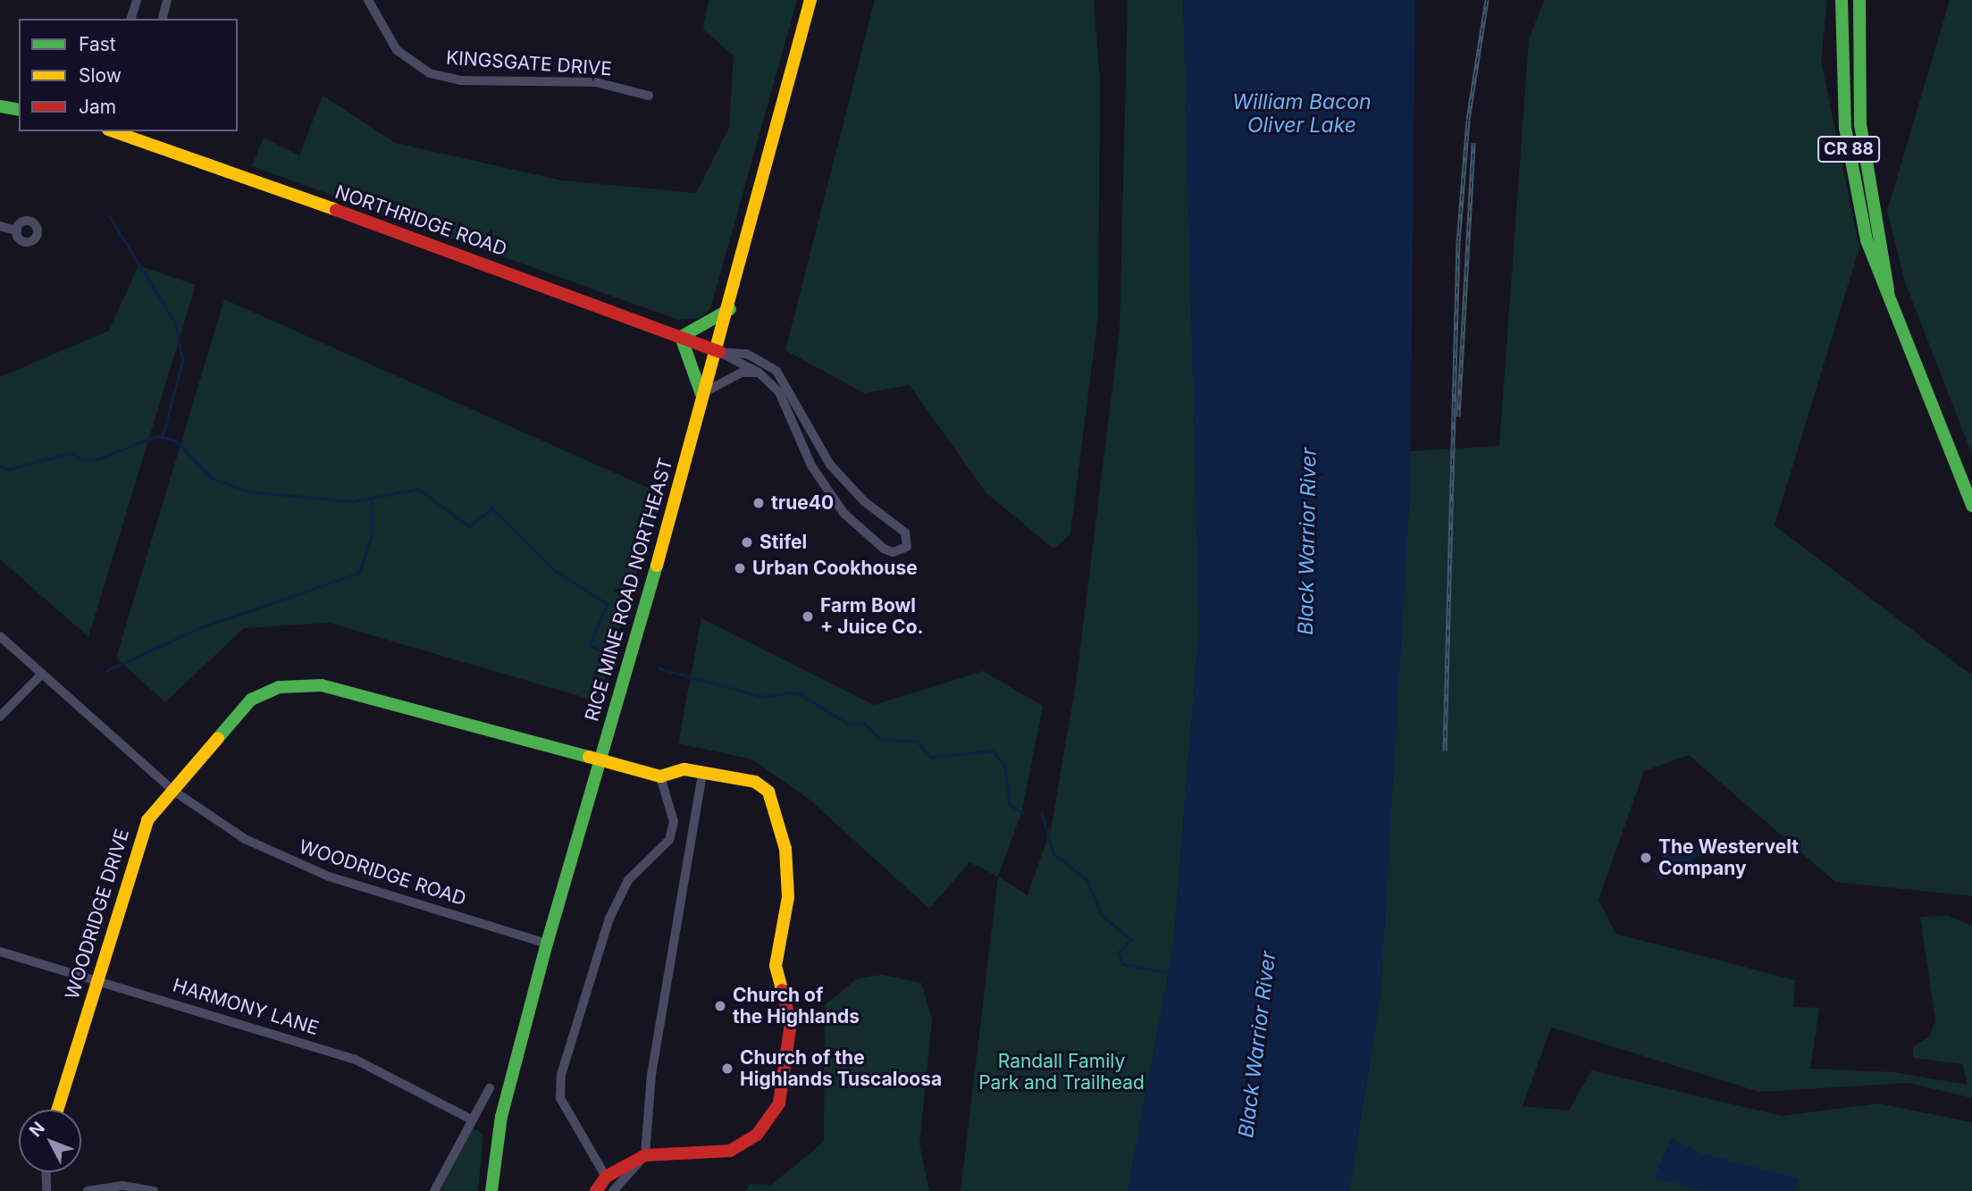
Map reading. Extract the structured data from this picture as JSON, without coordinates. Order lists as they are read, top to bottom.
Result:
{
  "streets": {
    "main road": [
      "CR 88",
      "NORTHRIDGE ROAD",
      "RICE MINE ROAD NORTHEAST",
      "WOODRIDGE DRIVE"
    ],
    "street": ["KINGSGATE DRIVE", "WOODRIDGE ROAD", "HARMONY LANE"]
  },
  "crossings": [
    ["NORTHRIDGE ROAD", "RICE MINE ROAD NORTHEAST"],
    ["RICE MINE ROAD NORTHEAST", "WOODRIDGE ROAD"],
    ["RICE MINE ROAD NORTHEAST", "WOODRIDGE DRIVE"],
    ["WOODRIDGE ROAD", "WOODRIDGE DRIVE"],
    ["WOODRIDGE DRIVE", "HARMONY LANE"]
  ],
  "water": ["William Bacon Oliver Lake", "Black Warrior River"],
  "parks": ["Randall Family Park and Trailhead"],
  "places": [
    "true40",
    "Stifel",
    "Urban Cookhouse",
    "Farm Bowl + Juice Co.",
    "The Westervelt Company",
    "Church of the Highlands",
    "Church of the Highlands Tuscaloosa"
  ],
  "legend": ["Fast", "Slow", "Jam"],
  "north": "top left"
}
